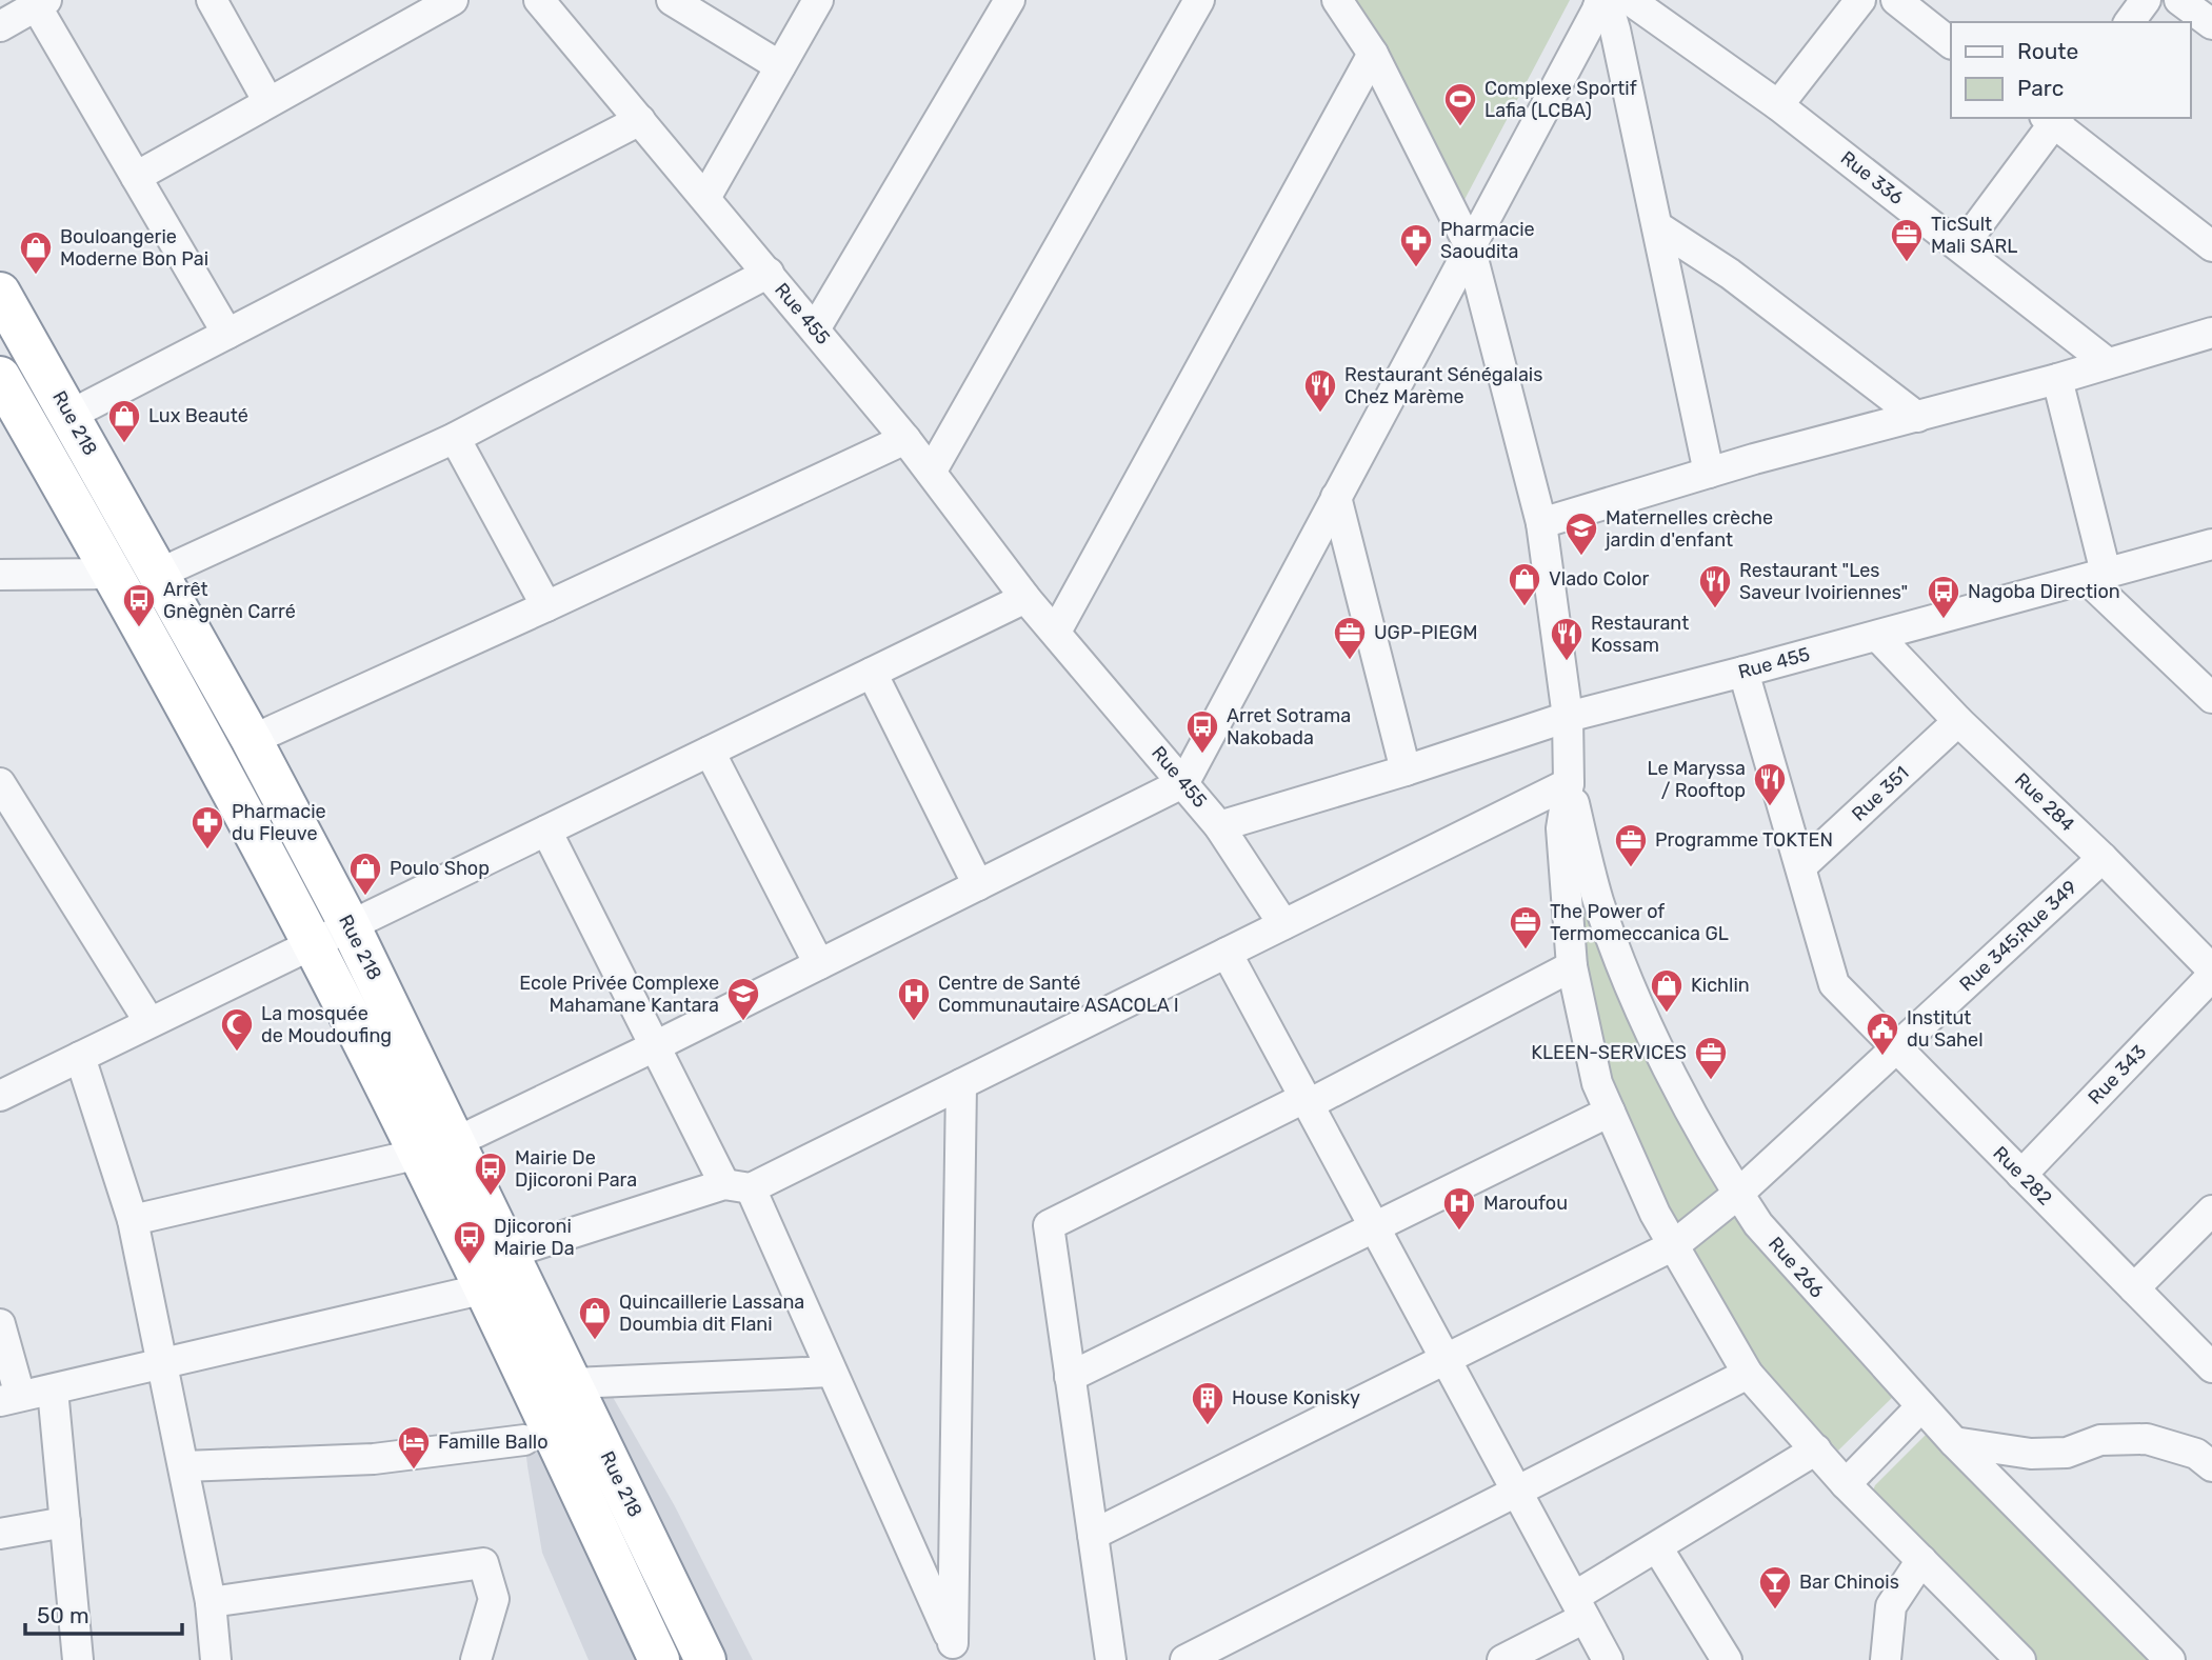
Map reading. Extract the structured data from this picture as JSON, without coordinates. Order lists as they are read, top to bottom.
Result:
{
  "streets": {
    "highway": ["Rue 218"],
    "street": [
      "Rue 336",
      "Rue 455",
      "Rue 351",
      "Rue 284",
      "Rue 345;Rue 349",
      "Rue 343",
      "Rue 282",
      "Rue 266"
    ]
  },
  "crossings": [
    ["Rue 455", "Rue 284"],
    ["Rue 455", "Rue 266"],
    ["Rue 351", "Rue 284"],
    ["Rue 351", "Rue 282"],
    ["Rue 284", "Rue 345;Rue 349"],
    ["Rue 345;Rue 349", "Rue 282"],
    ["Rue 345;Rue 349", "Rue 266"],
    ["Rue 343", "Rue 282"]
  ],
  "places": {
    "sports": ["Complexe Sportif Lafia (LCBA)"],
    "office": [
      "TicSult Mali SARL",
      "UGP-PIEGM",
      "Programme TOKTEN",
      "The Power of Termomeccanica GL",
      "KLEEN-SERVICES"
    ],
    "pharmacy": ["Pharmacie Saoudita", "Pharmacie du Fleuve"],
    "shop": [
      "Bouloangerie Moderne Bon Pai",
      "Lux Beauté",
      "Vlado Color",
      "Poulo Shop",
      "Kichlin",
      "Quincaillerie Lassana Doumbia dit Flani"
    ],
    "restaurant": [
      "Restaurant Sénégalais Chez Marème",
      "Restaurant \"Les Saveur Ivoiriennes\"",
      "Restaurant Kossam",
      "Le Maryssa / Rooftop"
    ],
    "school or university": ["Maternelles crèche jardin d'enfant", "Ecole Privée Complexe Mahamane Kantara"],
    "bus stop": [
      "Nagoba Direction",
      "Arrêt Gnègnèn Carré",
      "Arret Sotrama Nakobada",
      "Mairie De Djicoroni Para",
      "Djicoroni Mairie Da"
    ],
    "hospital": ["Centre de Santé Communautaire ASACOLA I", "Maroufou"],
    "mosque": ["La mosquée de Moudoufing"],
    "public building": ["Institut du Sahel"],
    "building": ["House Konisky"],
    "hotel": ["Famille Ballo"],
    "bar": ["Bar Chinois"]
  },
  "legend": ["Route", "Parc"],
  "scale_bar": "50 m"
}
